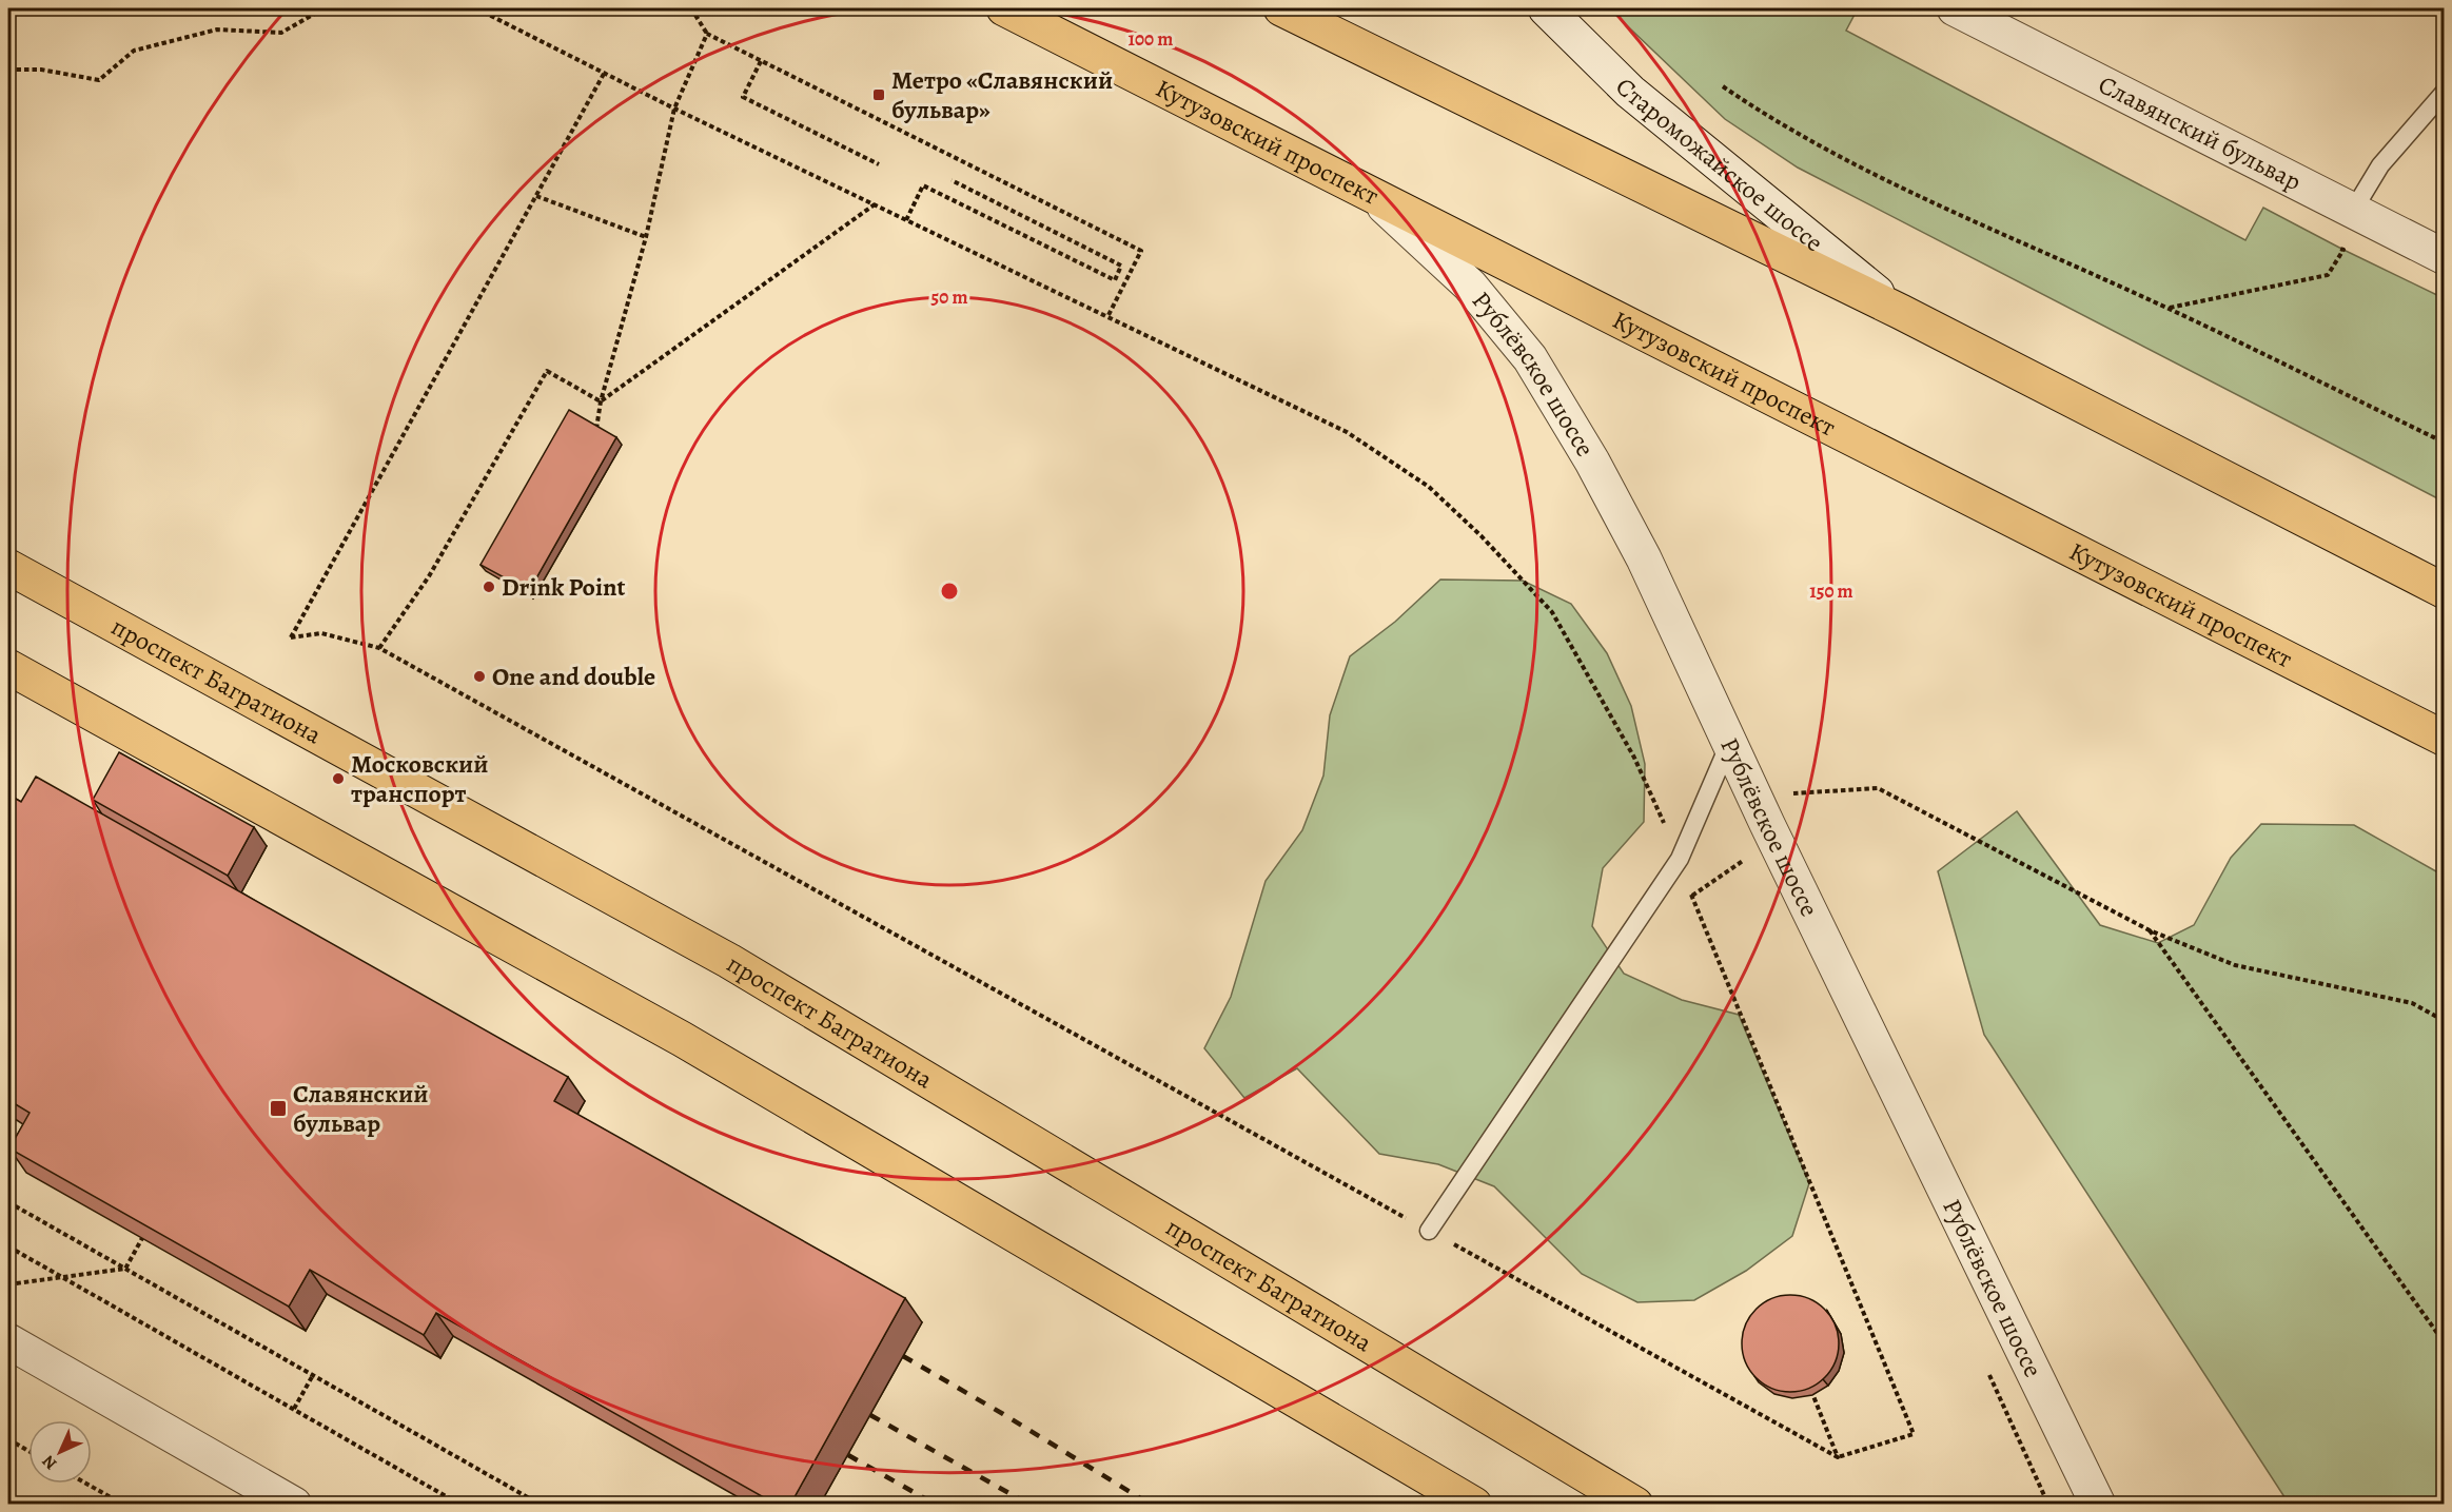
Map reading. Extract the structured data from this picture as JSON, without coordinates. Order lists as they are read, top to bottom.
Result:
{
  "streets": {
    "main road": ["Кутузовский проспект", "проспект Багратиона"],
    "street": ["Славянский бульвар", "Староможайское шоссе", "Рублёвское шоссе"]
  },
  "crossings": [
    ["Кутузовский проспект", "Рублёвское шоссе"]
  ],
  "places": {
    "transit": ["Метро «Славянский бульвар»", "Славянский бульвар"],
    "other": ["Drink Point", "One and double", "Московский транспорт"]
  },
  "north": "bottom left",
  "rings": ["100 m", "50 m", "150 m"]
}
